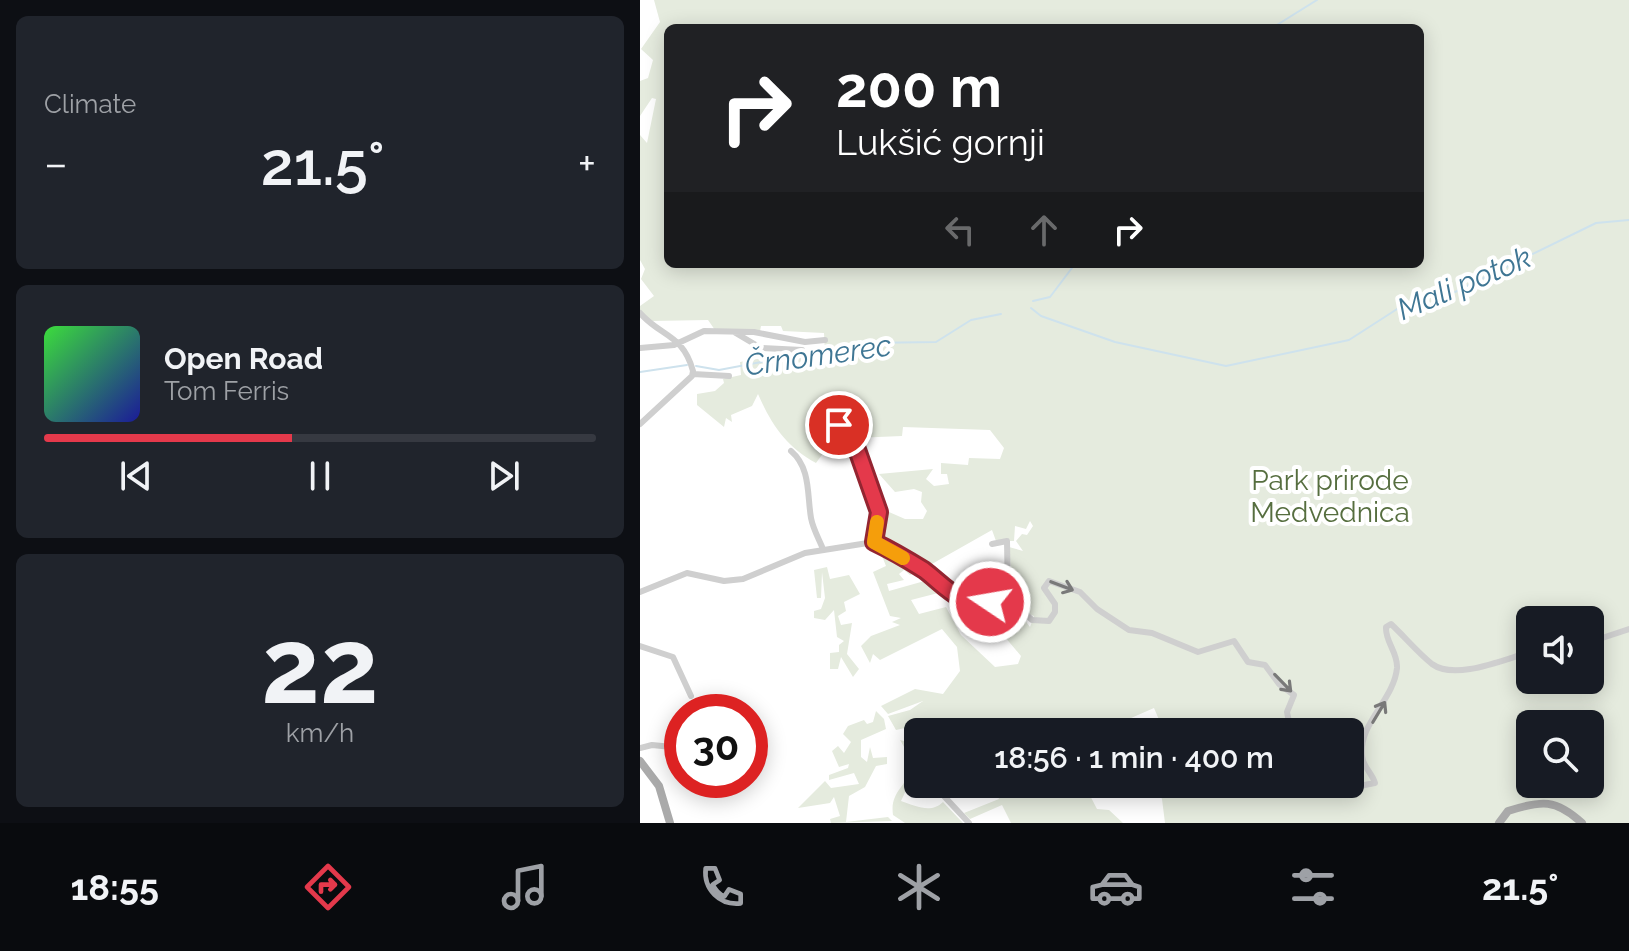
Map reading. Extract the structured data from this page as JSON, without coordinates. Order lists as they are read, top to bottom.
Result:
{
  "water": ["Mali potok", "Črnomerec"],
  "parks": ["Park prirode Medvednica"],
  "page": {
    "tile": [
      "Climate",
      ["22", "km/h"]
    ],
    "turn": ["200 m", "Lukšić gornji"],
    "heat": ["−", "21.5°", "+"],
    "song": ["Open Road", "Tom Ferris"],
    "limit": "30",
    "trip": "18:56 · 1 min · 400 m",
    "tabs": ["18:55", "21.5°"]
  }
}
